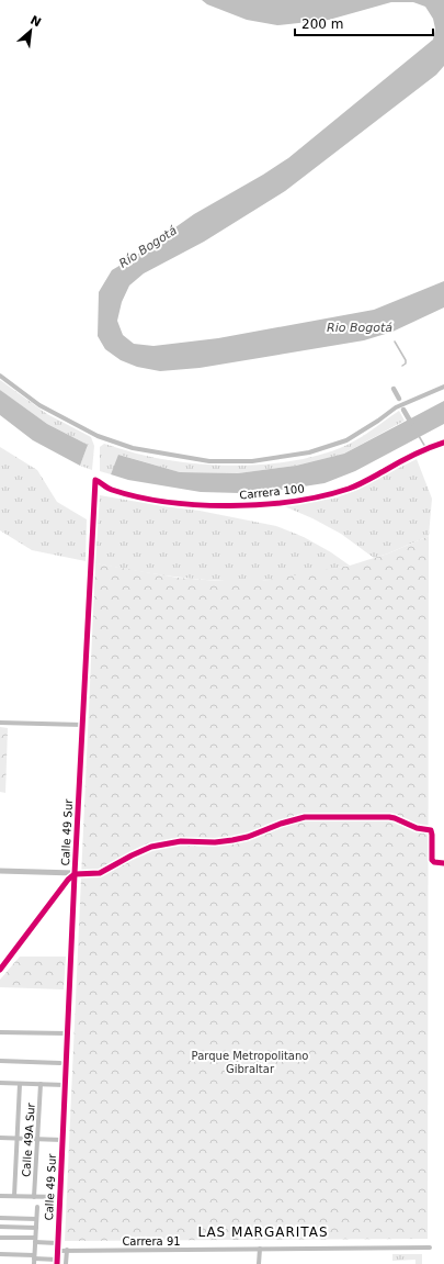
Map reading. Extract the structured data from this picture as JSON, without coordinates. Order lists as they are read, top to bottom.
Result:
{
  "streets": {
    "street": [
      "Carrera 100",
      "Calle 49 Sur",
      "Calle 49A Sur",
      "Carrera 91"
    ]
  },
  "crossings": [
    ["Carrera 100", "Calle 49 Sur"],
    ["Calle 49 Sur", "Carrera 91"]
  ],
  "districts": ["LAS MARGARITAS"],
  "water": ["Río Bogotá", "Rio Bogotá"],
  "parks": ["Parque Metropolitano Gibraltar"],
  "scale_bar": "200 m",
  "north": "top right"
}
